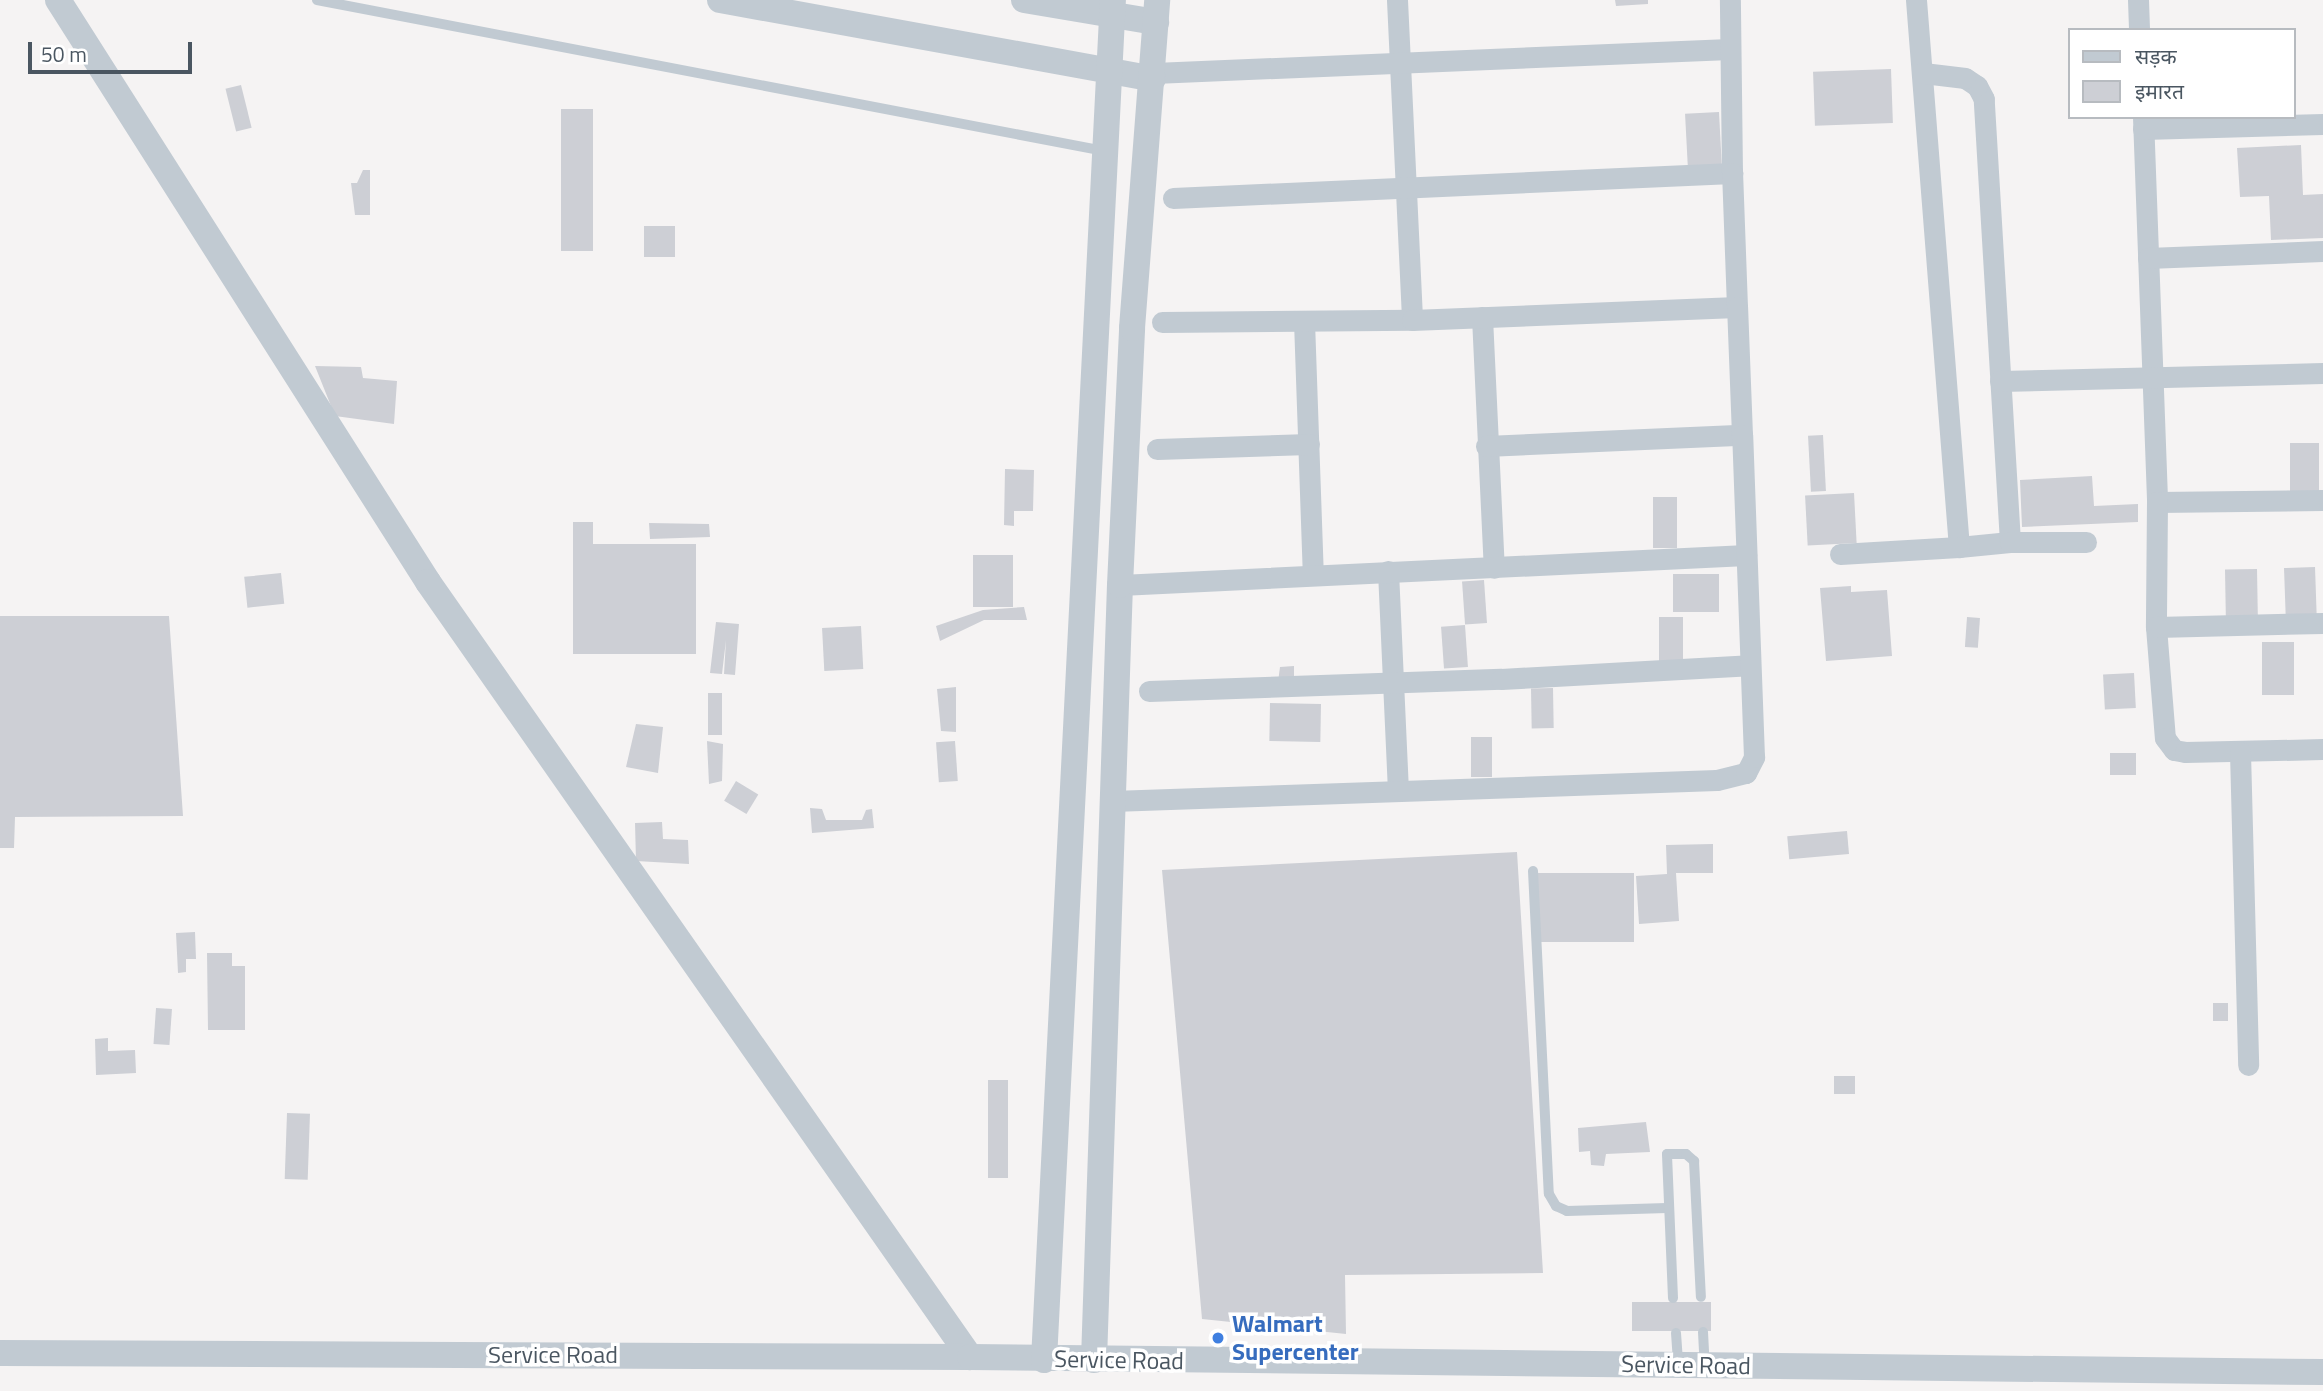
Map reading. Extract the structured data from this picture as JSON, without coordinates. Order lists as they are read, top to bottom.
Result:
{
  "streets": {
    "street": ["Service Road"]
  },
  "places": ["Walmart Supercenter"],
  "legend": ["सड़क", "इमारत"],
  "scale_bar": "50 m"
}
